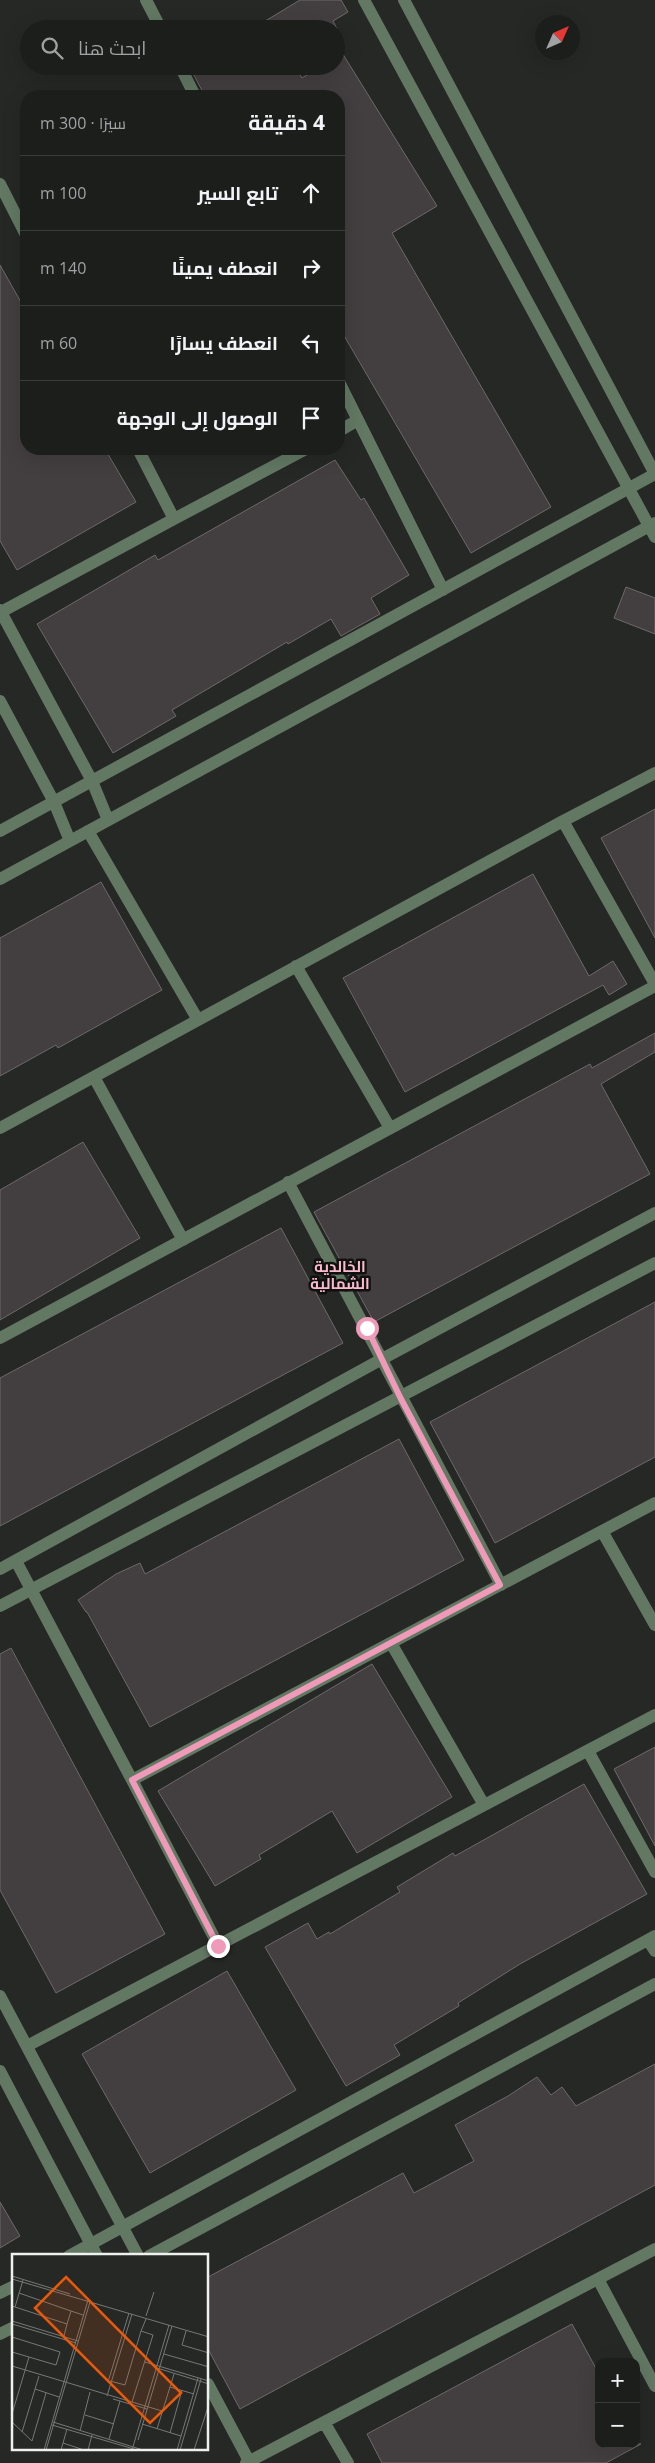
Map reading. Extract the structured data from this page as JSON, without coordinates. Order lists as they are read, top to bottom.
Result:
{
  "districts": ["الخالدية الشمالية"],
  "north": "top right",
  "page": {
    "search": "ابحث هنا",
    "heading": ["4 دقيقة", "سيرًا · 300 m"],
    "list": [
      ["تابع السير", "100 m"],
      ["انعطف يمينًا", "140 m"],
      ["انعطف يسارًا", "60 m"],
      "الوصول إلى الوجهة"
    ],
    "map_buttons": ["+", "−"]
  }
}
